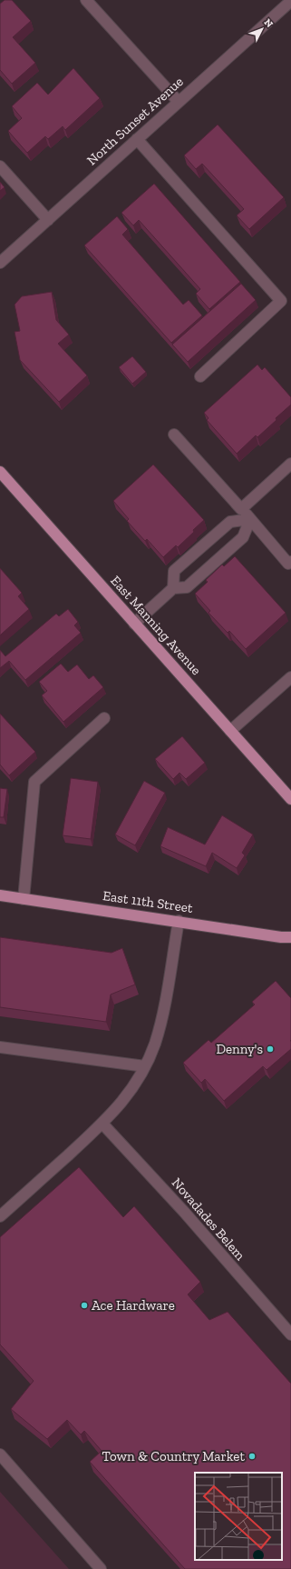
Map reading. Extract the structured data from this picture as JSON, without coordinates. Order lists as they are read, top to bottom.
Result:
{
  "streets": {
    "main road": ["East Manning Avenue", "East 11th Street"],
    "street": ["North Sunset Avenue", "Novadades Belem"]
  },
  "places": ["Denny's", "Ace Hardware", "Town & Country Market"],
  "north": "top right"
}
